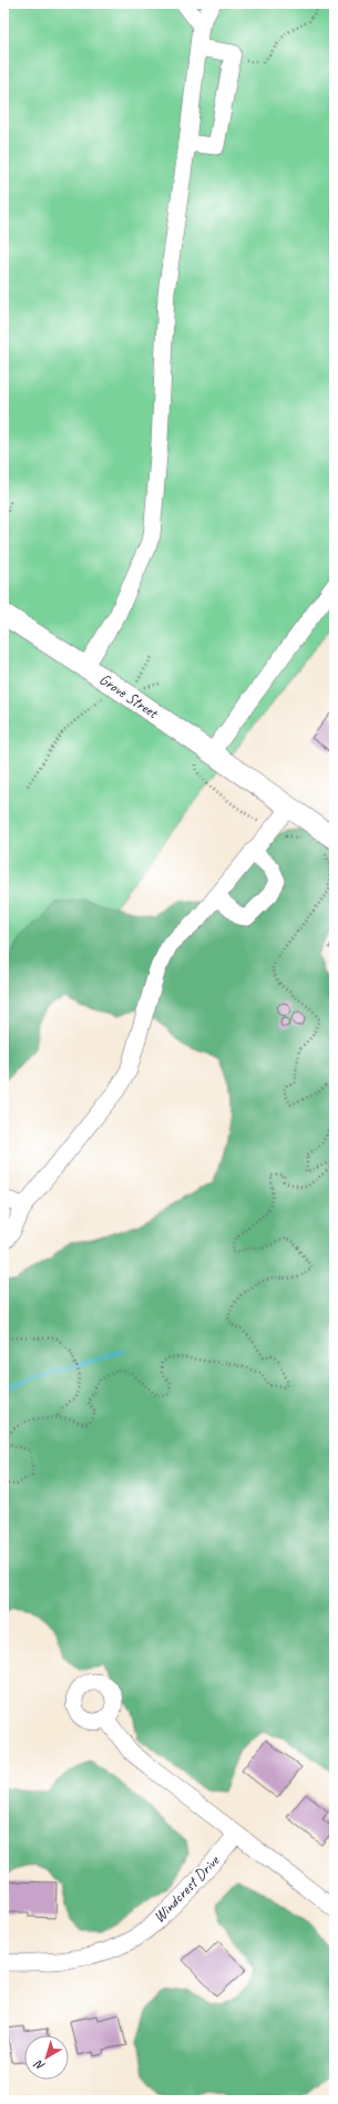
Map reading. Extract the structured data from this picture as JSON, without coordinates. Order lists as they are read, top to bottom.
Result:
{
  "streets": {
    "main road": ["Grove Street"],
    "street": ["Windcrest Drive"]
  },
  "north": "bottom left"
}
